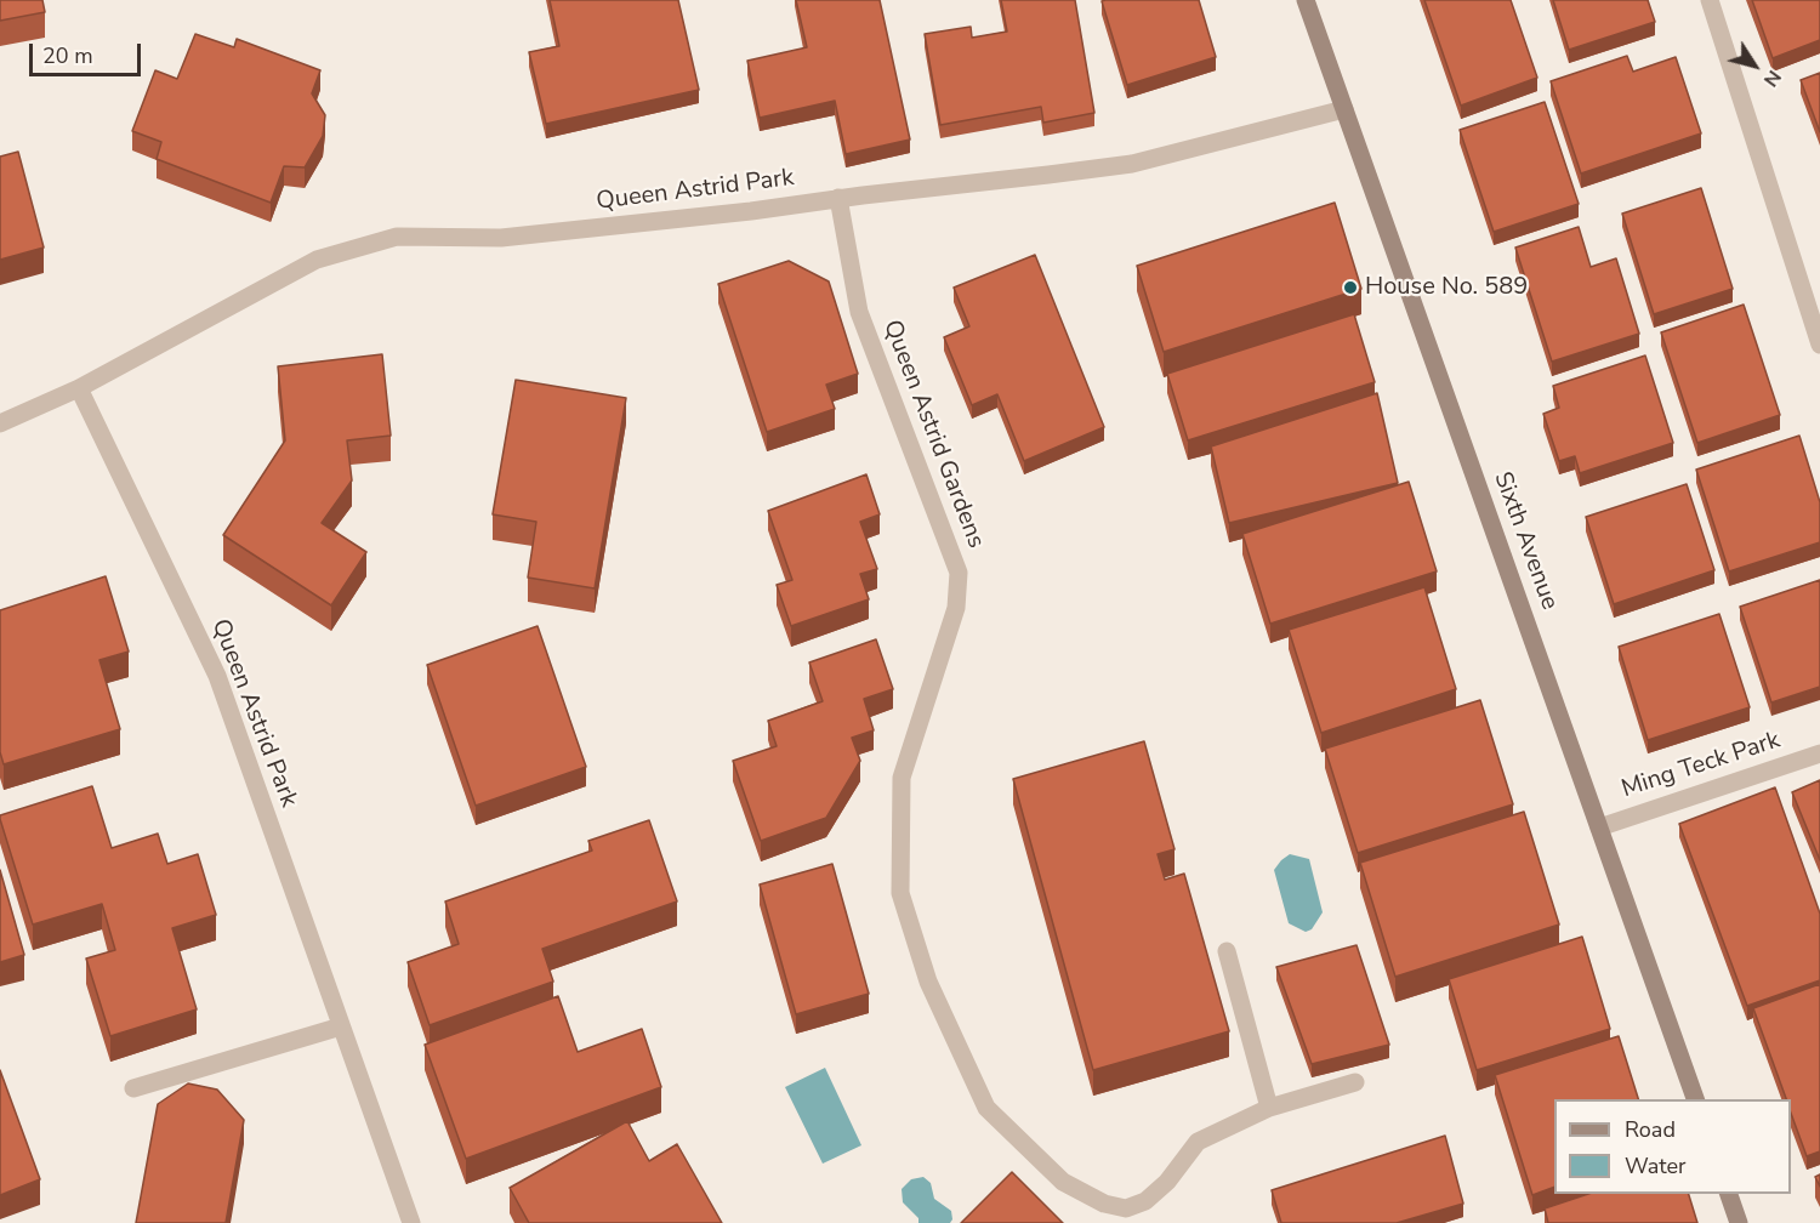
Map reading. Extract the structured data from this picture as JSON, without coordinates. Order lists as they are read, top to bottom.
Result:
{
  "streets": {
    "main road": ["Sixth Avenue"],
    "street": ["Queen Astrid Park", "Queen Astrid Gardens", "Ming Teck Park"]
  },
  "crossings": [
    ["Queen Astrid Park", "Queen Astrid Gardens"],
    ["Queen Astrid Park", "Sixth Avenue"],
    ["Sixth Avenue", "Ming Teck Park"]
  ],
  "places": ["House No. 589"],
  "legend": ["Road", "Water"],
  "scale_bar": "20 m",
  "north": "bottom right"
}
